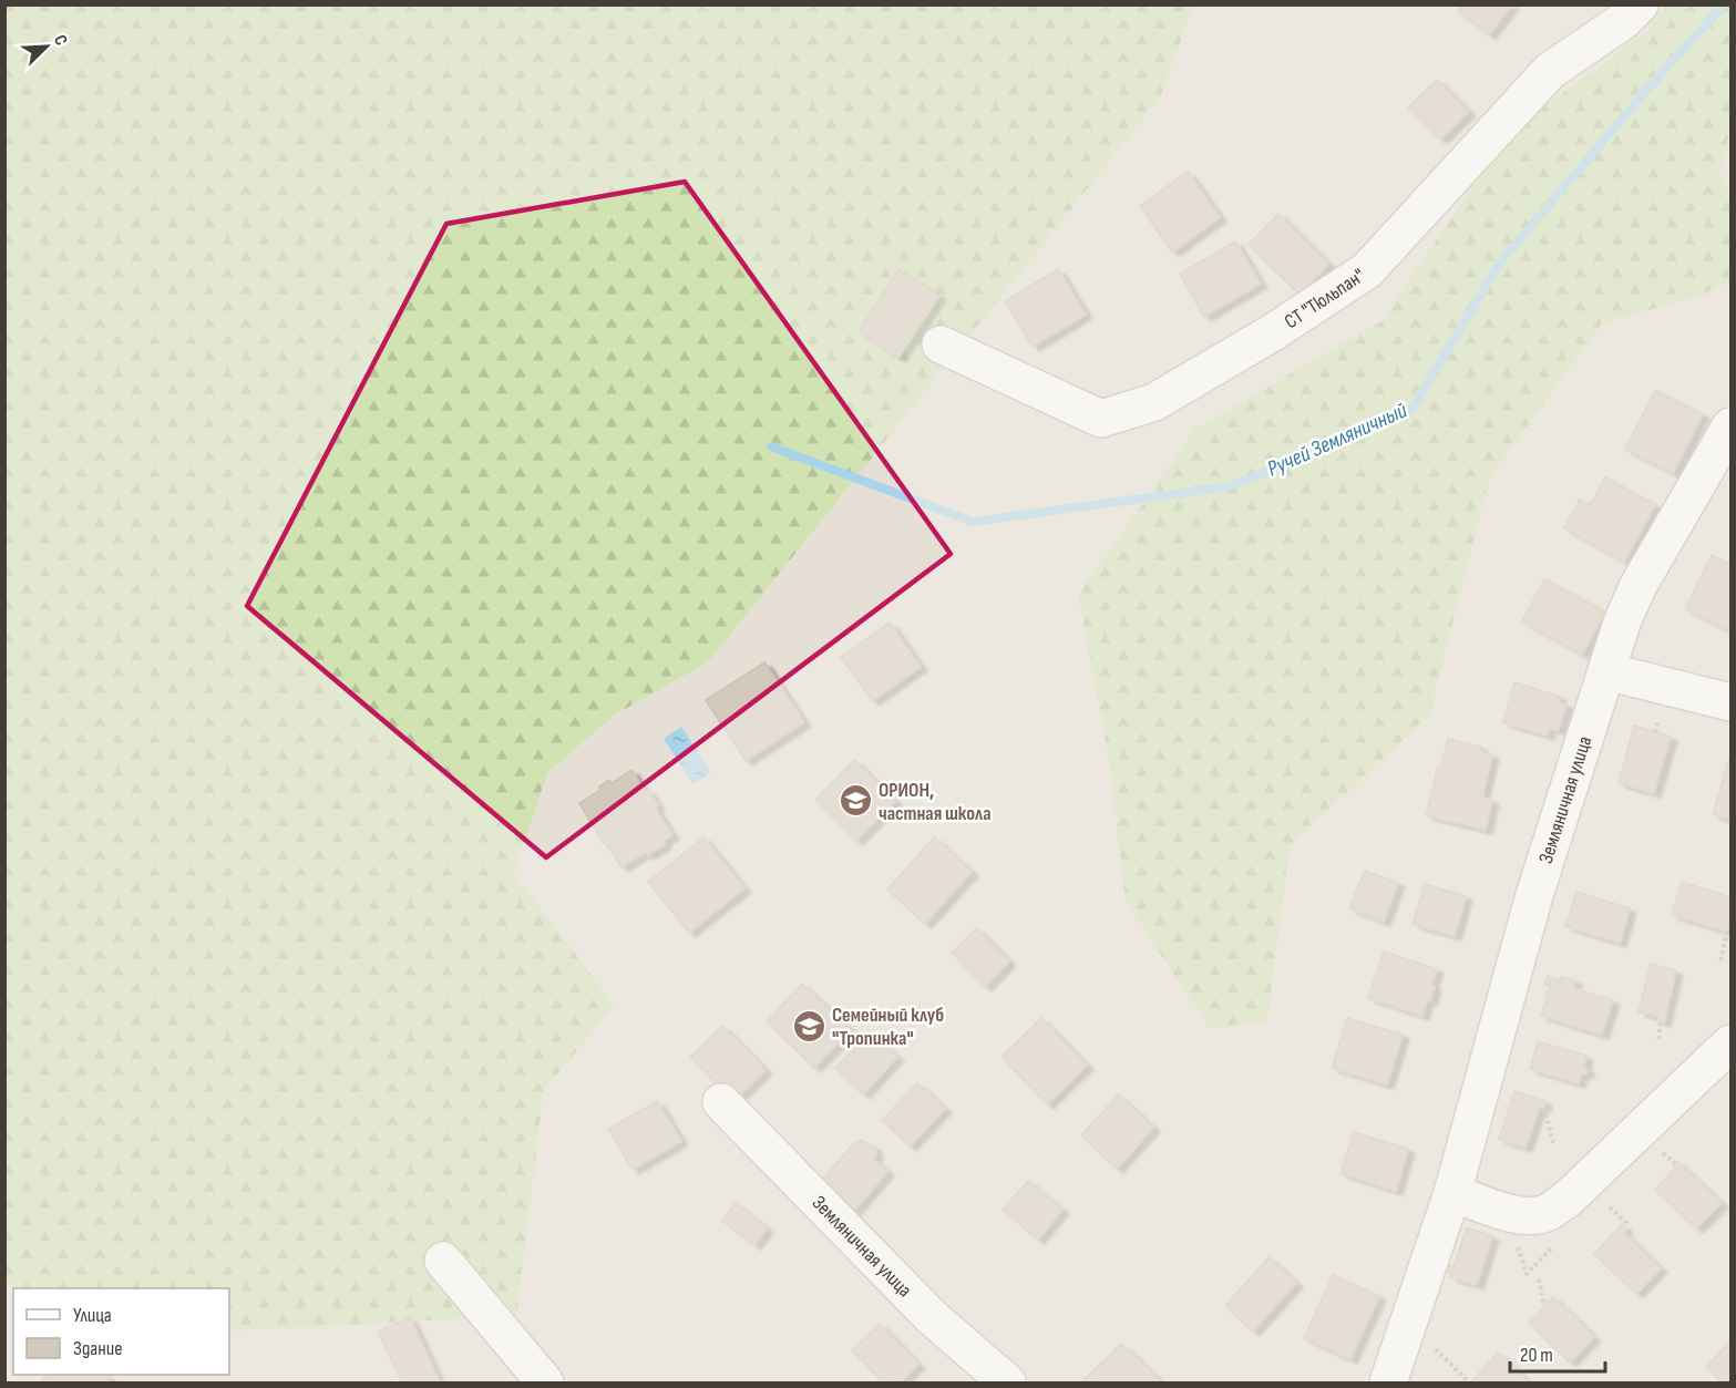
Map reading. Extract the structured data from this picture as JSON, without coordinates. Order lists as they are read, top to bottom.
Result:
{
  "streets": {
    "street": ["СТ \"Тюльпан\"", "Земляничная улица"]
  },
  "water": ["Ручей Земляничный"],
  "places": {
    "school or university": ["ОРИОН, частная школа", "Семейный клуб \"Тропинка\""]
  },
  "legend": ["Улица", "Здание"],
  "scale_bar": "20 m",
  "north": "top right"
}
